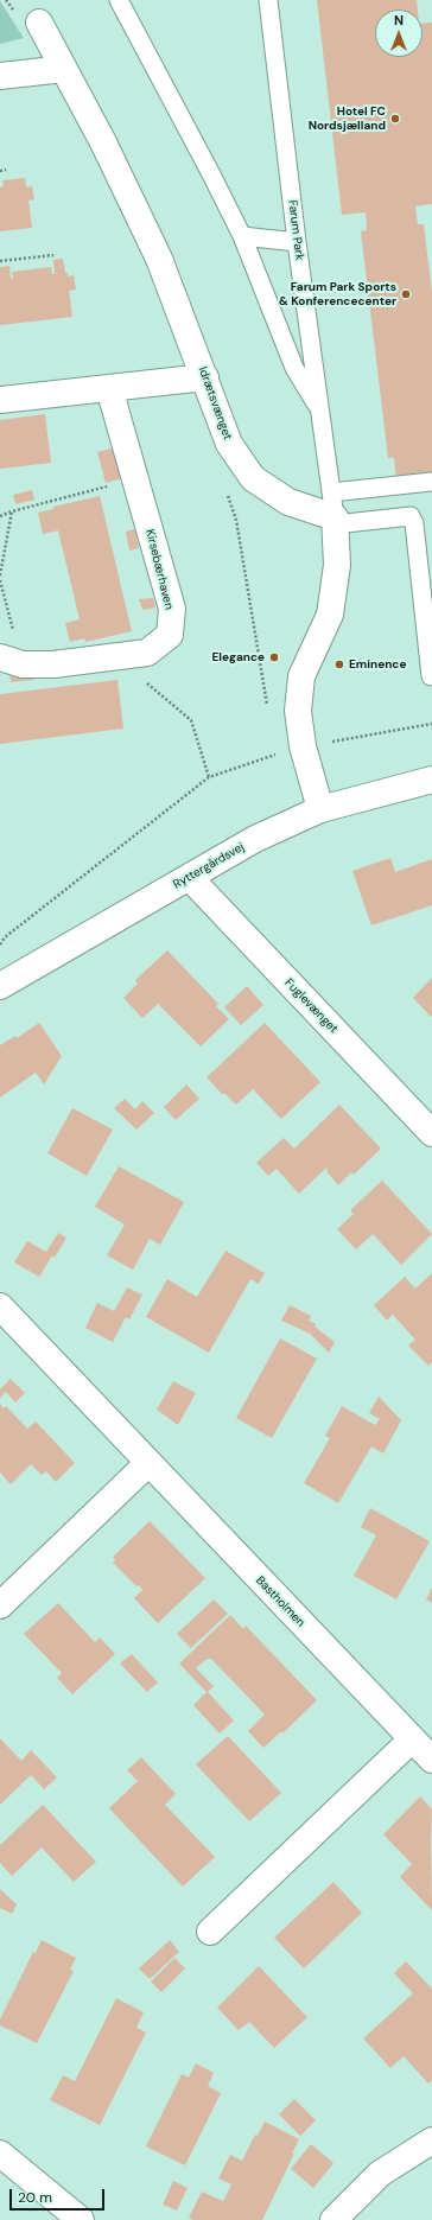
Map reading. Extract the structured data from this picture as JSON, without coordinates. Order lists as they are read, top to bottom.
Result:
{
  "streets": {
    "street": [
      "Idrætsvænget",
      "Kirsebærhaven",
      "Ryttergårdsvej",
      "Fuglevænget",
      "Bastholmen"
    ],
    "lane": ["Farum Park"]
  },
  "crossings": [
    ["Farum Park", "Idrætsvænget"],
    ["Ryttergårdsvej", "Fuglevænget"]
  ],
  "places": [
    "Hotel FC Nordsjælland",
    "Farum Park Sports & Konferencecenter",
    "Elegance",
    "Eminence"
  ],
  "scale_bar": "20 m",
  "north": "top"
}
